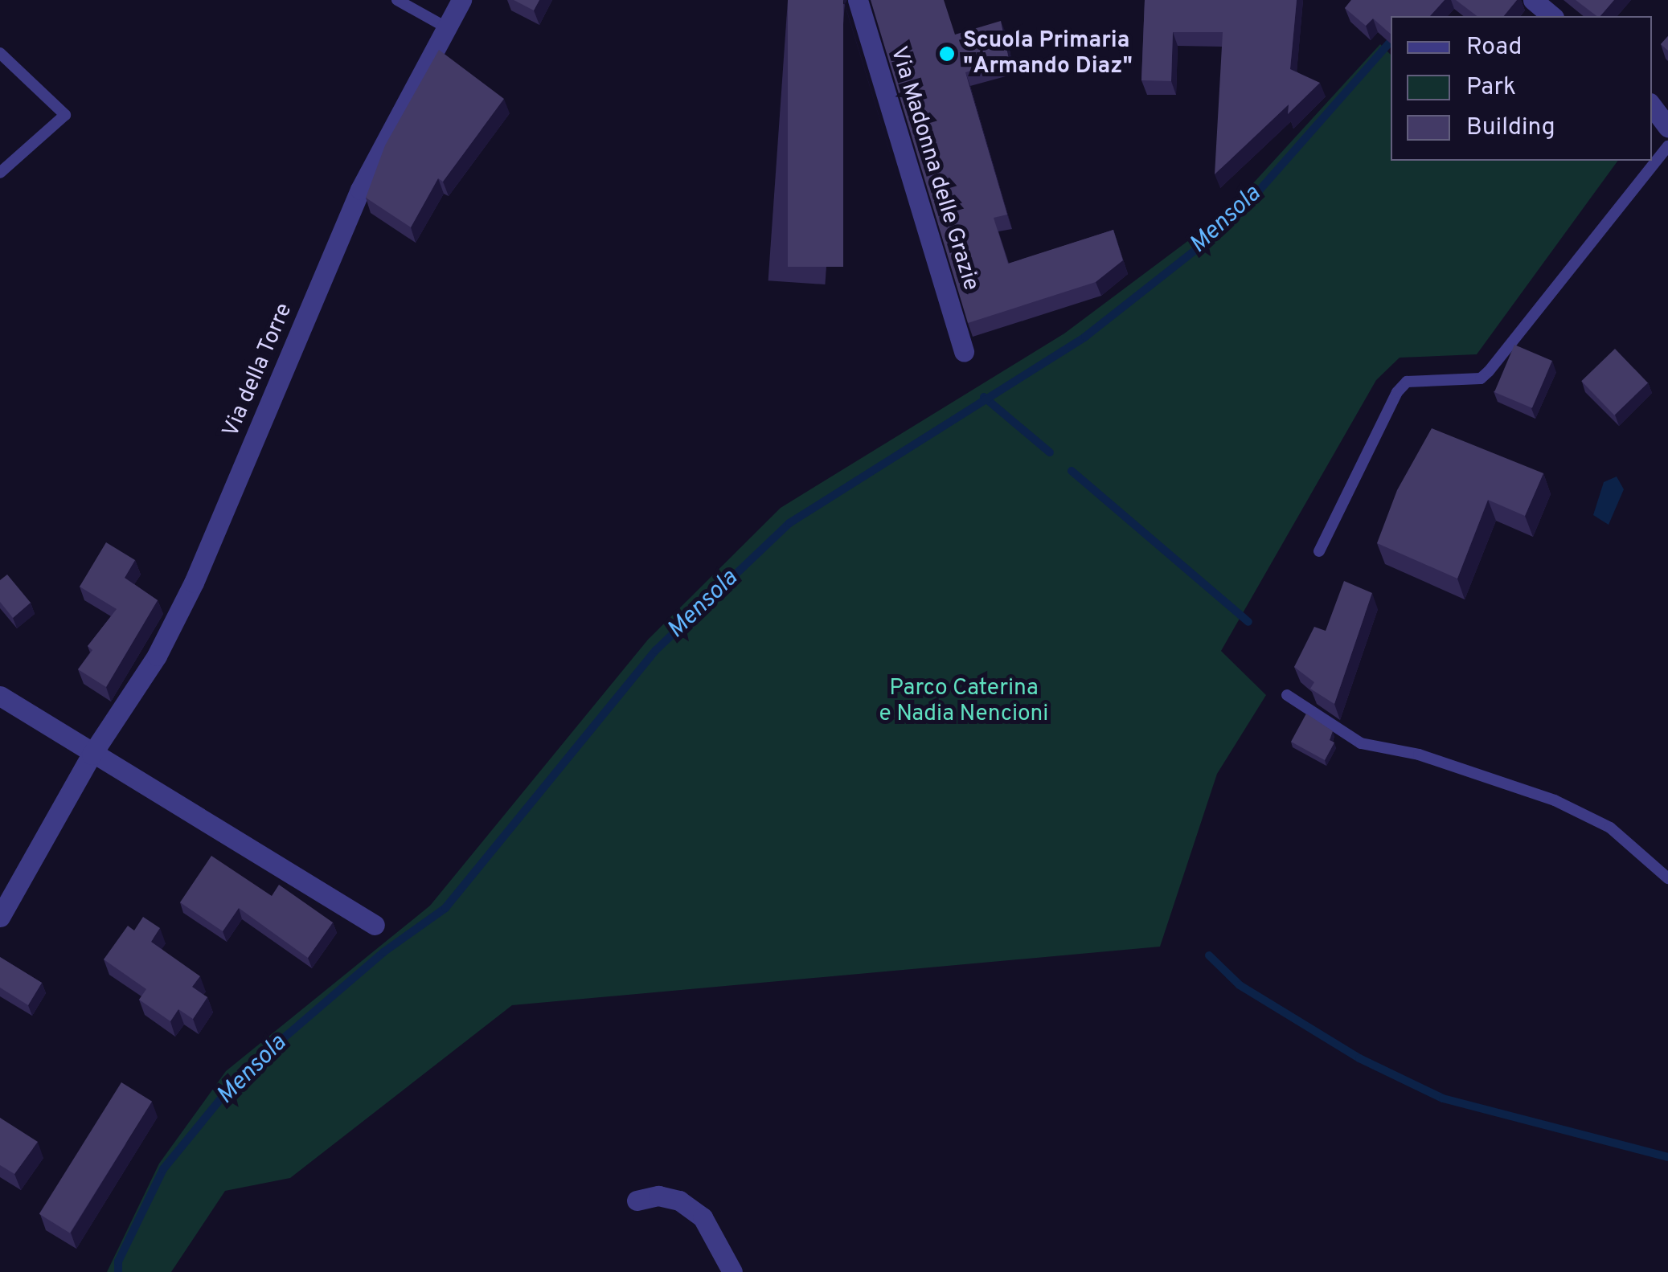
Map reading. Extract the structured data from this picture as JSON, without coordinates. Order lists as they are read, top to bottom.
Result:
{
  "streets": {
    "street": ["Via Madonna delle Grazie", "Via della Torre"]
  },
  "water": ["Mensola"],
  "parks": ["Parco Caterina e Nadia Nencioni"],
  "places": ["Scuola Primaria \"Armando Diaz\""],
  "legend": ["Road", "Park", "Building"]
}
